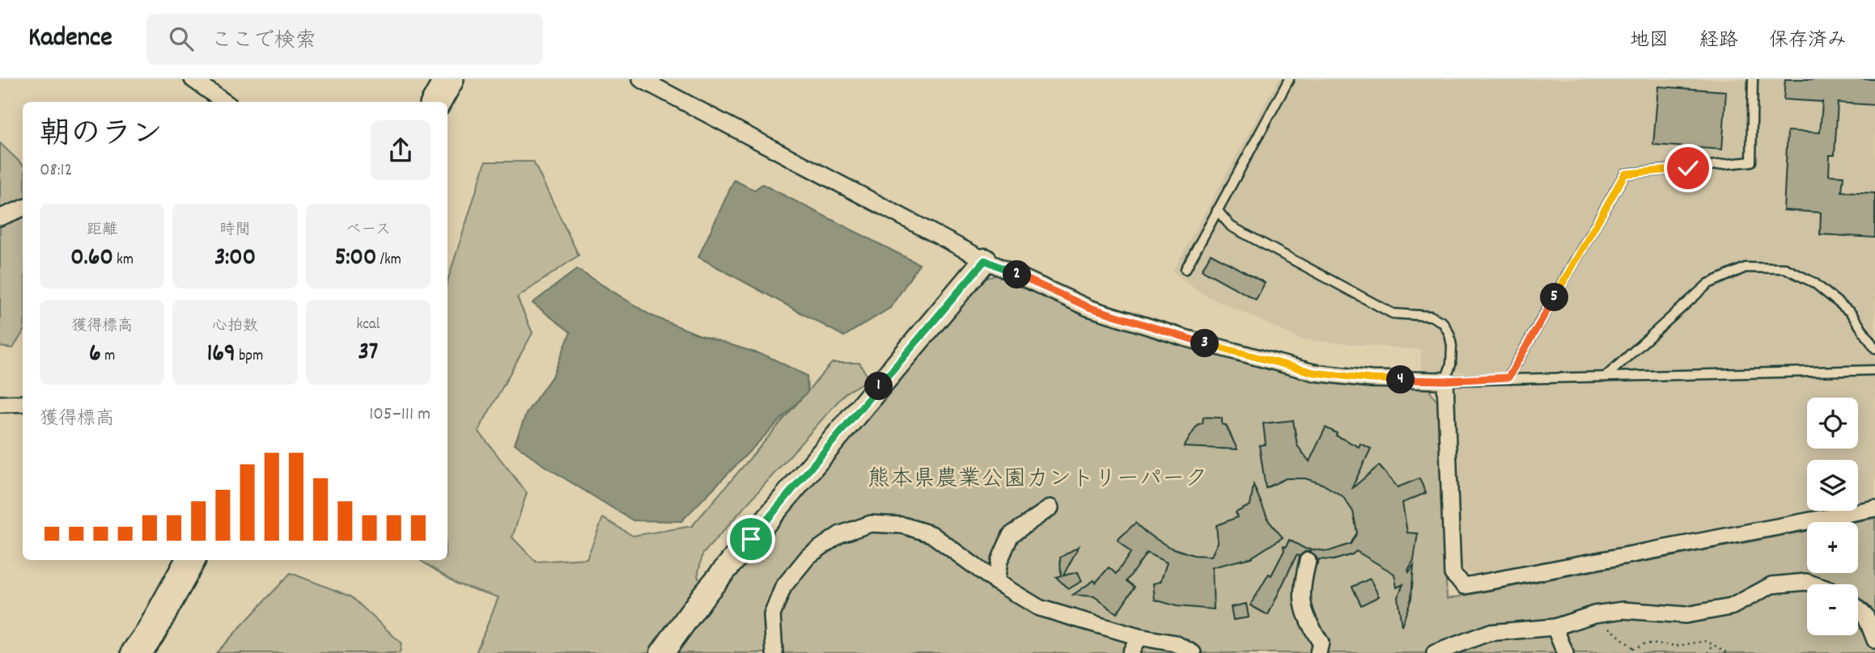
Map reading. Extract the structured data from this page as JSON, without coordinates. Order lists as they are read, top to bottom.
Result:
{
  "parks": ["熊本県農業公園カントリーパーク"],
  "page": {
    "header": "Kadence",
    "search": "ここで検索",
    "nav": ["地図", "経路", "保存済み"],
    "heading": ["朝のラン", "08:12"],
    "stats": [
      ["距離", "0.60 km"],
      ["時間", "3:00"],
      ["ペース", "5:00 /km"],
      ["獲得標高", "6 m"],
      ["心拍数", "169 bpm"],
      ["kcal", "37"]
    ],
    "pins": [
      "2",
      "5",
      "3",
      "4",
      "1"
    ],
    "chart": ["獲得標高", "105–111 m"],
    "map_buttons": ["+", "−"]
  }
}
